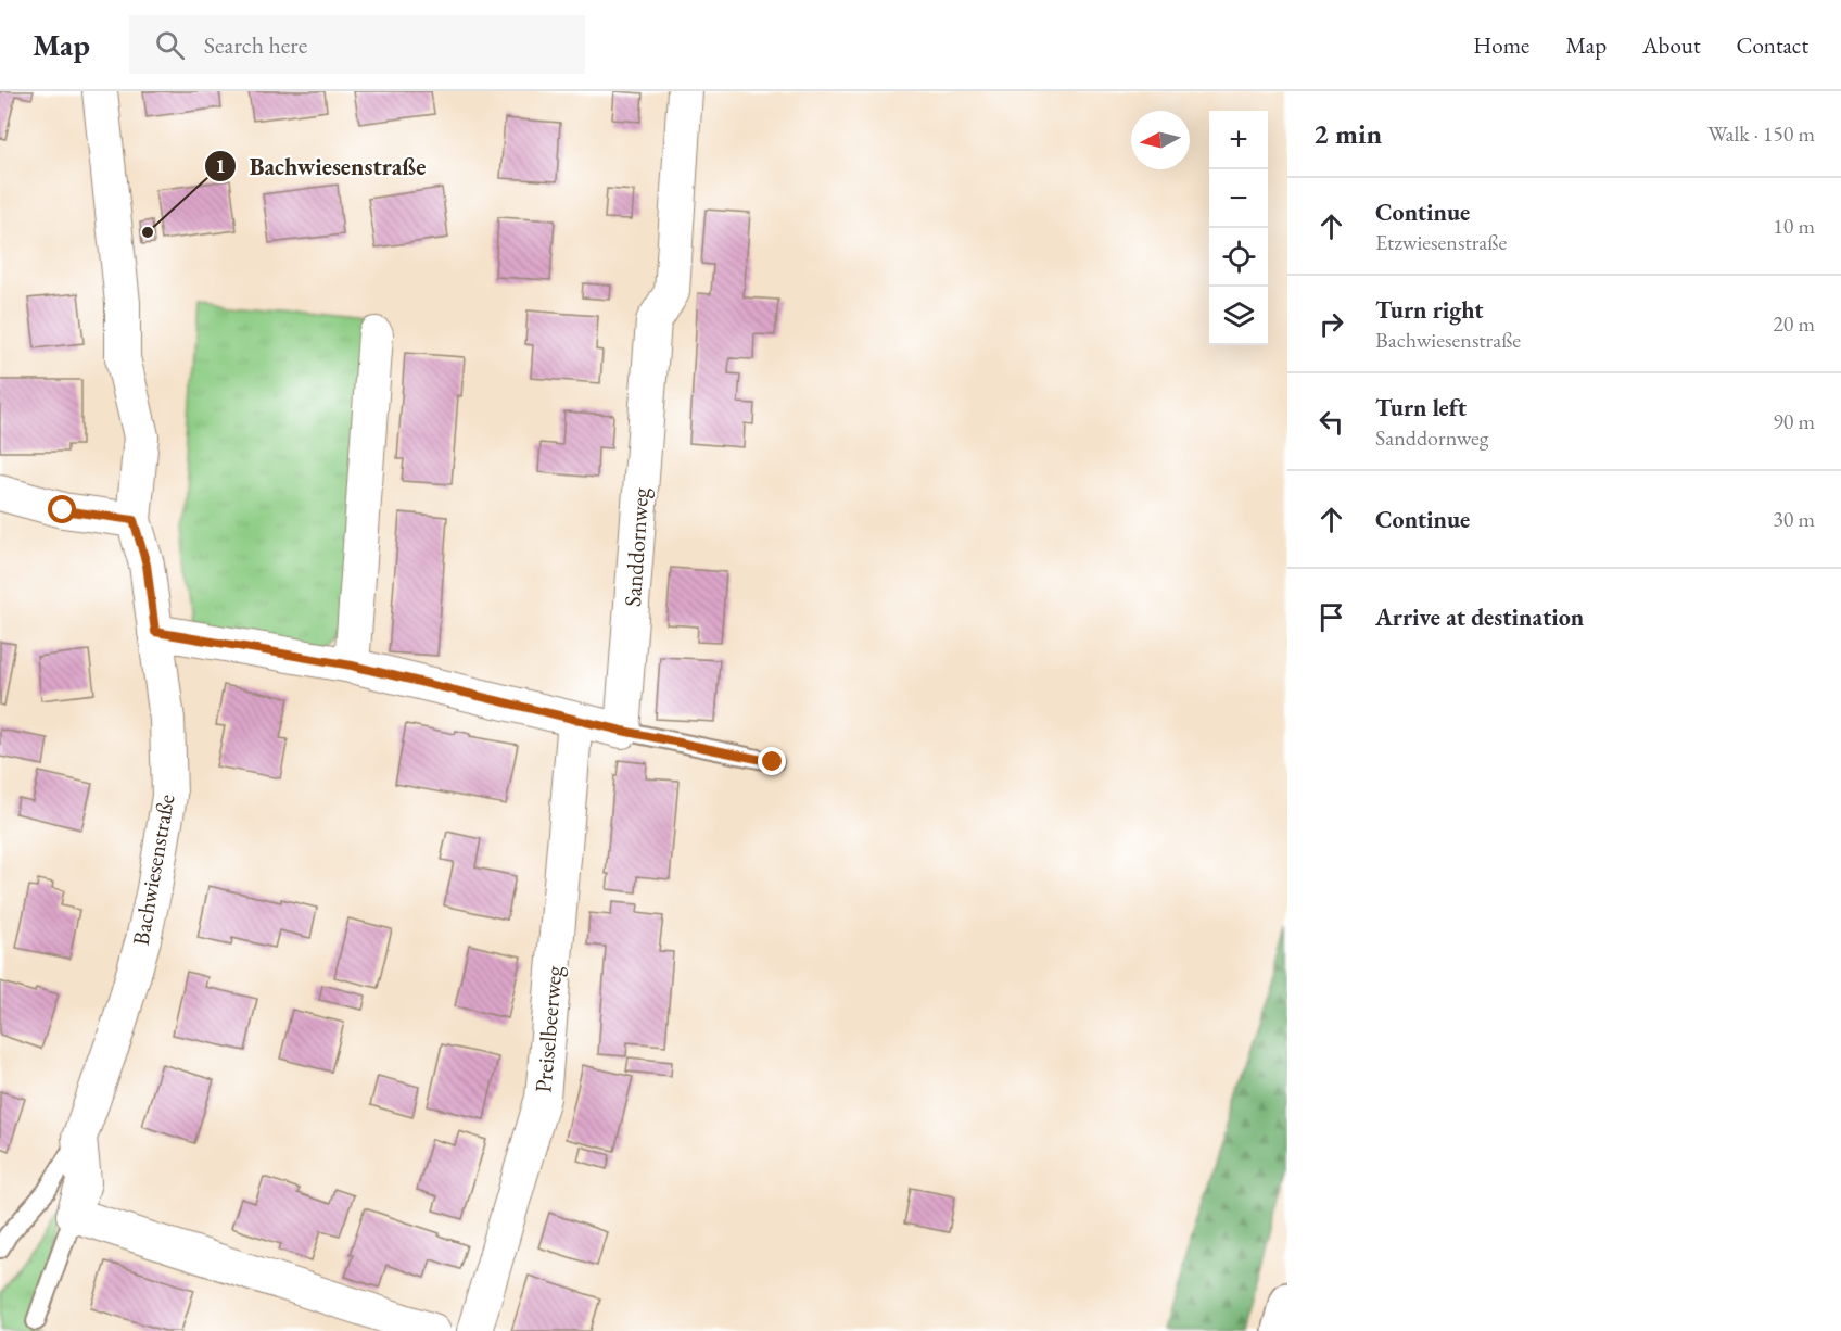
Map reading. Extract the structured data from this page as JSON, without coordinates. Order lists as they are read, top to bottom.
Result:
{
  "streets": {
    "street": ["Sanddornweg", "Bachwiesenstraße", "Preiselbeerweg"]
  },
  "places": ["Bachwiesenstraße"],
  "north": "left",
  "page": {
    "header": "Map",
    "search": "Search here",
    "nav": [
      "Home",
      "Map",
      "About",
      "Contact"
    ],
    "heading": ["2 min", "Walk · 150 m"],
    "map_buttons": ["+", "−"],
    "list": [
      ["Continue", "Etzwiesenstraße", "10 m"],
      ["Turn right", "Bachwiesenstraße", "20 m"],
      ["Turn left", "Sanddornweg", "90 m"],
      ["Continue", "30 m"],
      "Arrive at destination"
    ]
  }
}
